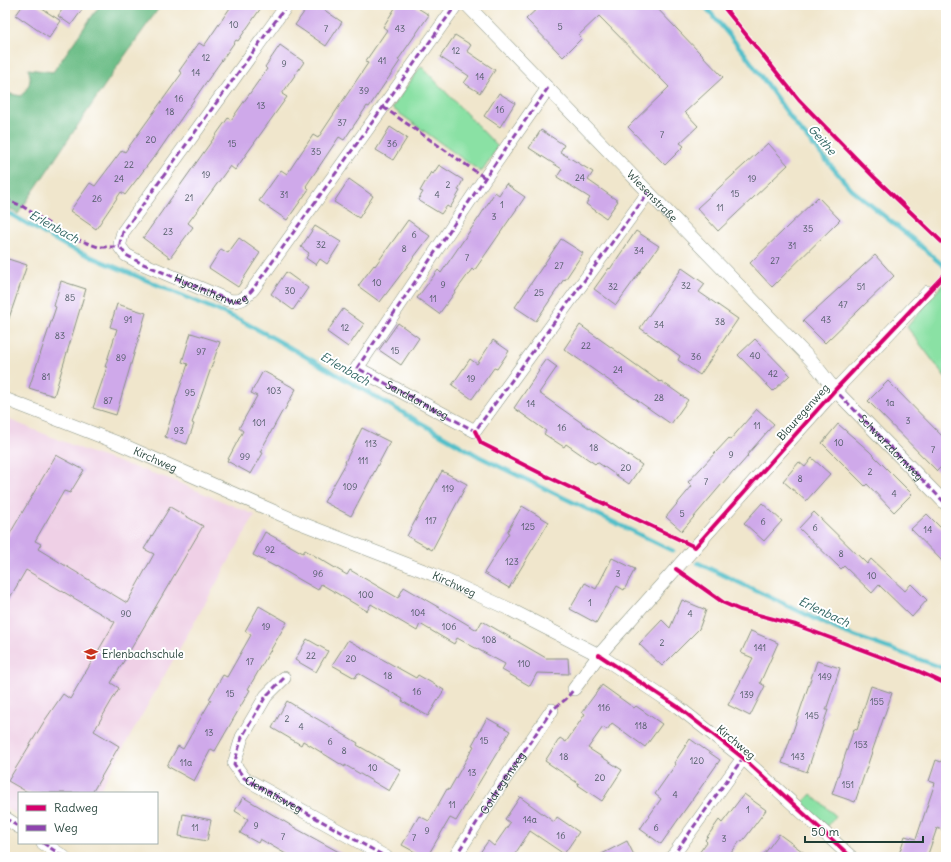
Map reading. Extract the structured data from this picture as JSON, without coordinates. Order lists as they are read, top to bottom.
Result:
{
  "streets": {
    "street": [
      "Wiesenstraße",
      "Hyazinthenweg",
      "Sanddornweg",
      "Blauregenweg",
      "Schwarzdornweg",
      "Kirchweg",
      "Goldregenweg",
      "Clematisweg"
    ]
  },
  "crossings": [
    ["Wiesenstraße", "Sanddornweg"],
    ["Wiesenstraße", "Blauregenweg"],
    ["Wiesenstraße", "Schwarzdornweg"],
    ["Blauregenweg", "Schwarzdornweg"],
    ["Blauregenweg", "Kirchweg"]
  ],
  "water": ["Geithe", "Erlenbach"],
  "places": {
    "school or university": ["Erlenbachschule"]
  },
  "house_numbers": [
    "10",
    "5",
    "7",
    "43",
    "12",
    "12",
    "41",
    "9",
    "14",
    "14",
    "39",
    "16",
    "13",
    "16",
    "18",
    "37",
    "7",
    "20",
    "15",
    "36",
    "35",
    "22",
    "19",
    "24",
    "24",
    "19",
    "2",
    "15",
    "31",
    "4",
    "21",
    "26",
    "1",
    "11",
    "3",
    "35",
    "23",
    "6",
    "32",
    "31",
    "8",
    "34",
    "7",
    "27",
    "27",
    "10",
    "9",
    "32",
    "32",
    "51",
    "30",
    "25",
    "85",
    "11",
    "47",
    "91",
    "43",
    "38",
    "34",
    "12",
    "83",
    "22",
    "15",
    "97",
    "40",
    "36",
    "89",
    "24",
    "42",
    "81",
    "19",
    "103",
    "95",
    "28",
    "87",
    "1a",
    "14",
    "3",
    "101",
    "11",
    "16",
    "93",
    "10",
    "113",
    "18",
    "7",
    "9",
    "99",
    "111",
    "20",
    "2",
    "8",
    "7",
    "109",
    "119",
    "4",
    "5",
    "117",
    "6",
    "125",
    "6",
    "14",
    "92",
    "8",
    "123",
    "96",
    "3",
    "10",
    "100",
    "1",
    "104",
    "90",
    "4",
    "19",
    "106",
    "108",
    "2",
    "141",
    "22",
    "20",
    "17",
    "110",
    "18",
    "149",
    "16",
    "15",
    "139",
    "155",
    "116",
    "145",
    "2",
    "118",
    "4",
    "13",
    "15",
    "6",
    "153",
    "8",
    "18",
    "143",
    "120",
    "11a",
    "10",
    "13",
    "20",
    "151",
    "4",
    "11",
    "1",
    "14a",
    "9",
    "11",
    "6",
    "9",
    "16",
    "7",
    "7",
    "3"
  ],
  "legend": ["Radweg", "Weg"],
  "scale_bar": "50 m"
}
